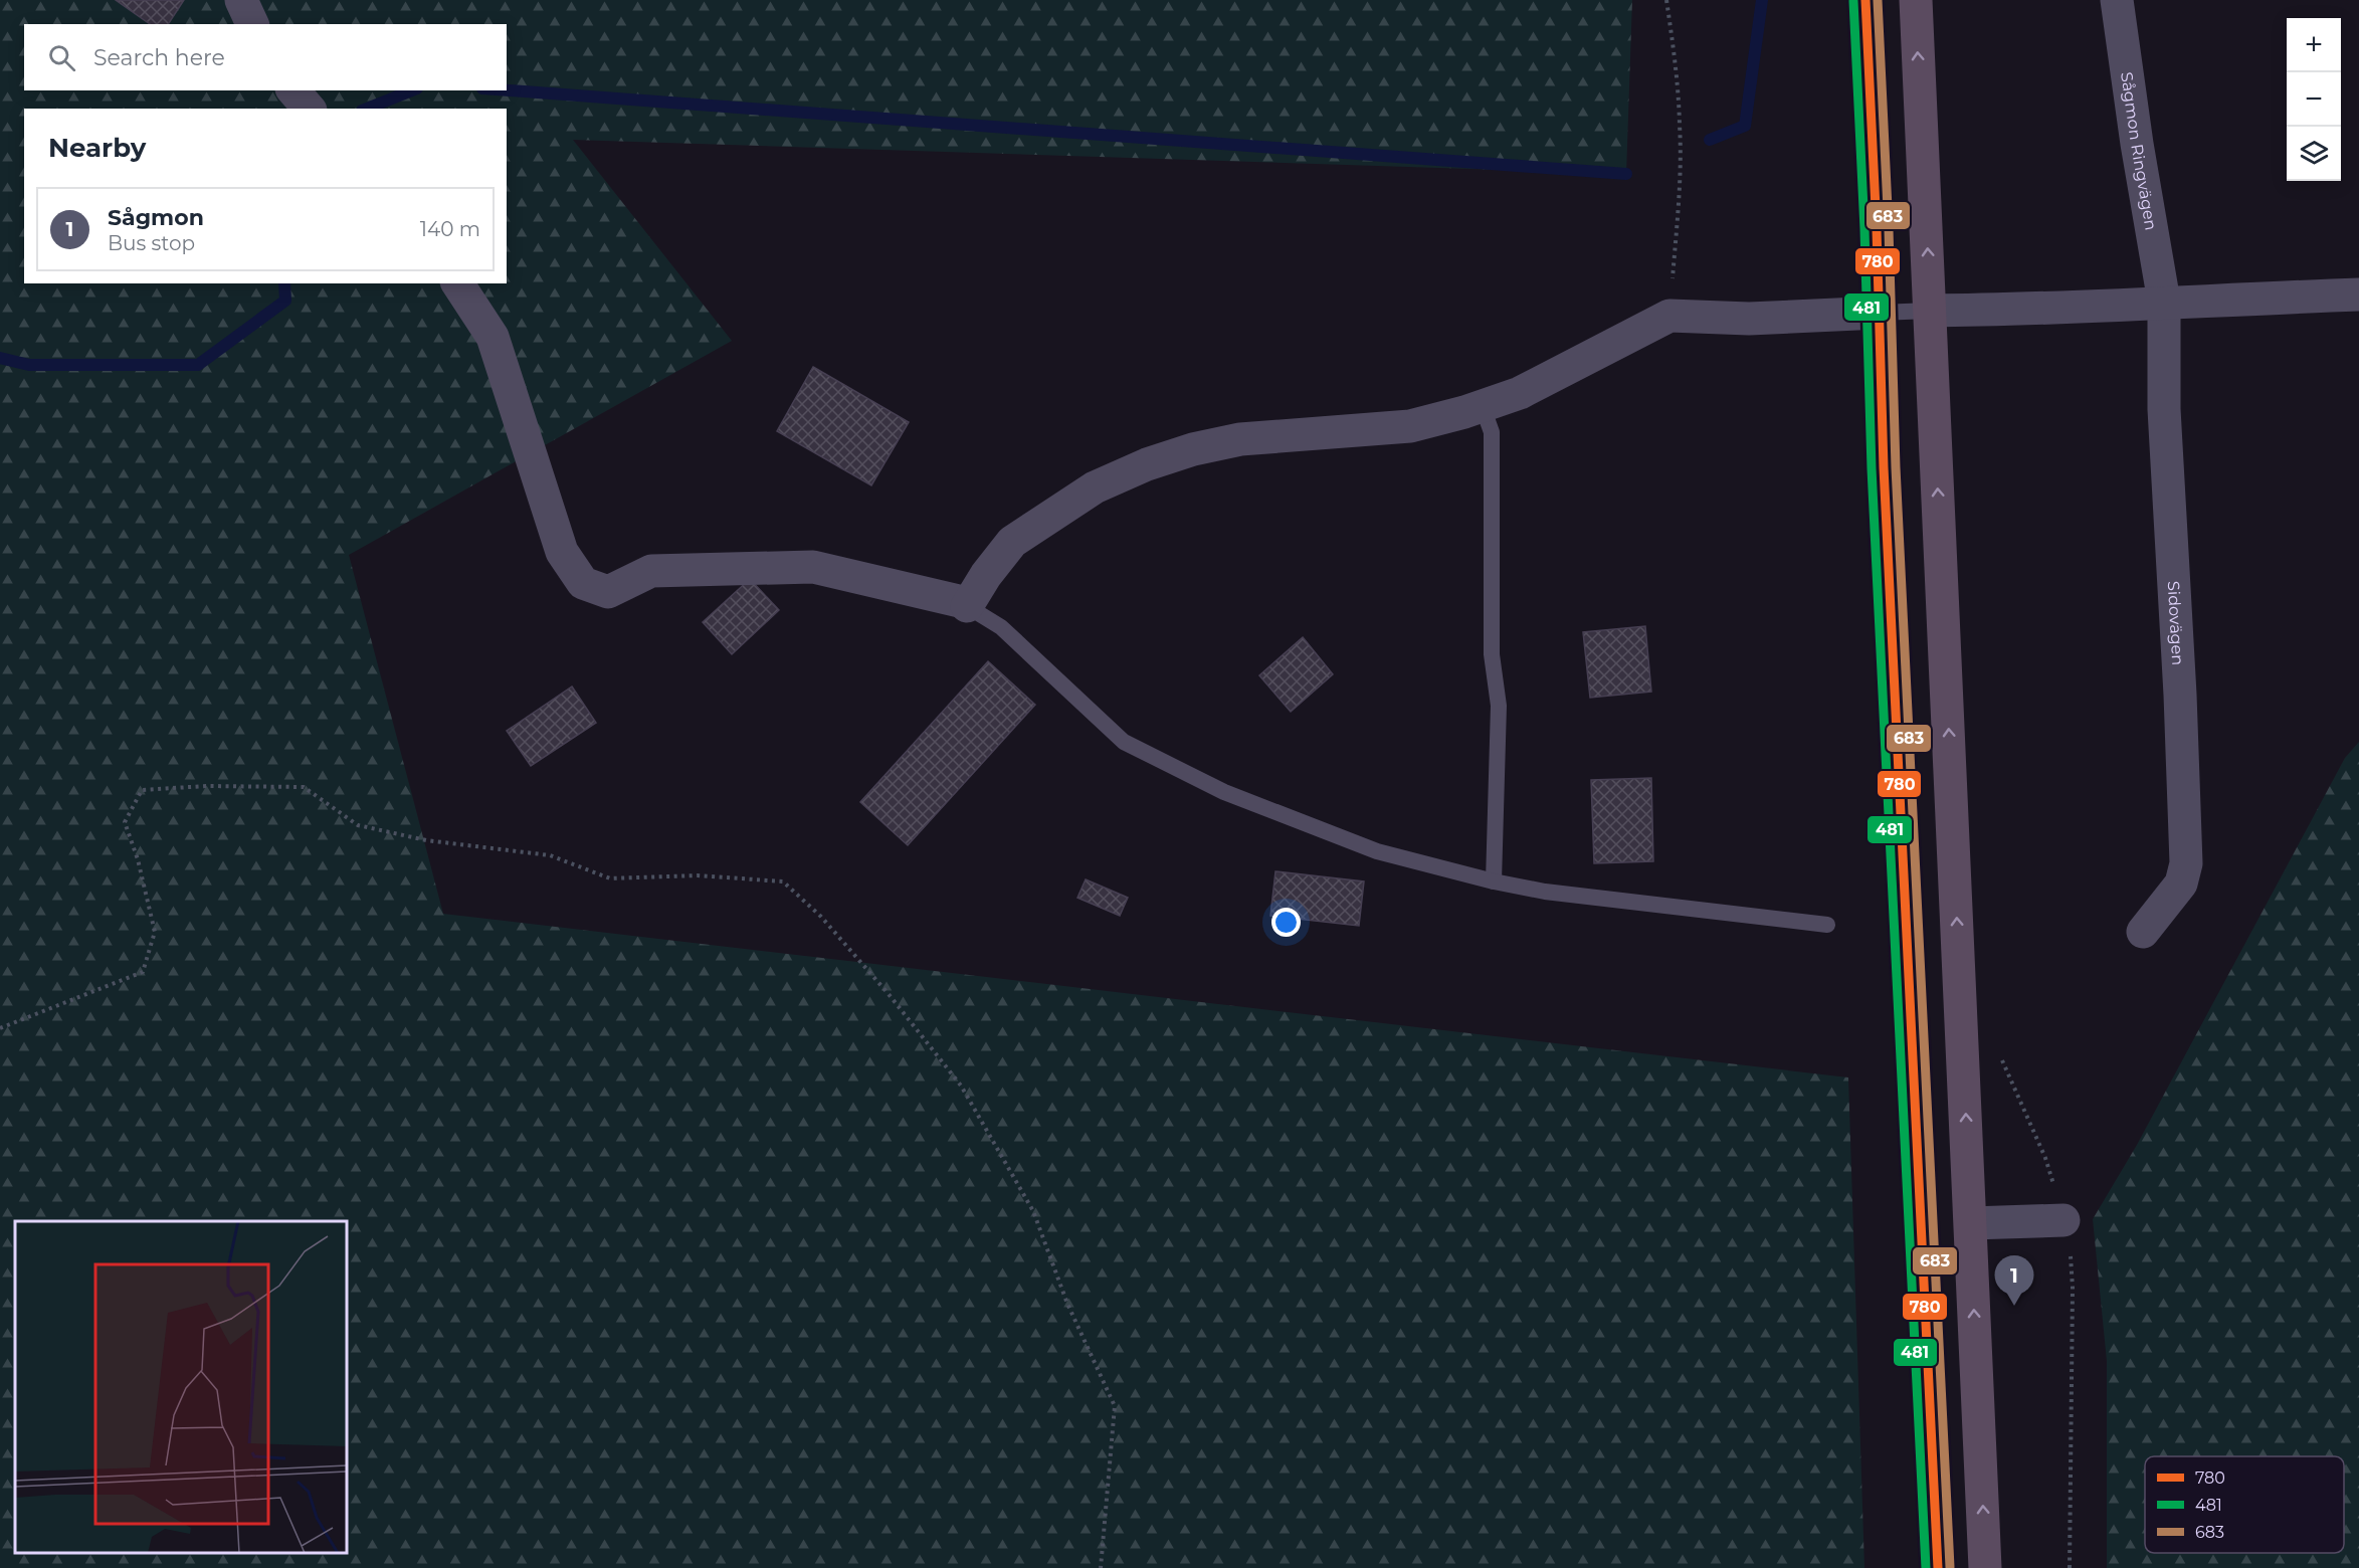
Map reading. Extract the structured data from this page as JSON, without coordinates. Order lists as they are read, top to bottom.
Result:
{
  "streets": {
    "street": ["Sågmon Ringvägen", "Sidovägen"]
  },
  "crossings": [
    ["Sågmon Ringvägen", "Sidovägen"]
  ],
  "lines": ["transit line 780", "transit line 683", "transit line 481"],
  "legend": ["780", "481", "683"],
  "page": {
    "map_buttons": ["+", "−"],
    "search": "Search here",
    "heading": "Nearby",
    "list": [
      {
        "mark": "1",
        "name": "Sågmon",
        "note": "Bus stop",
        "value": "140 m"
      }
    ],
    "pins": "1"
  }
}
